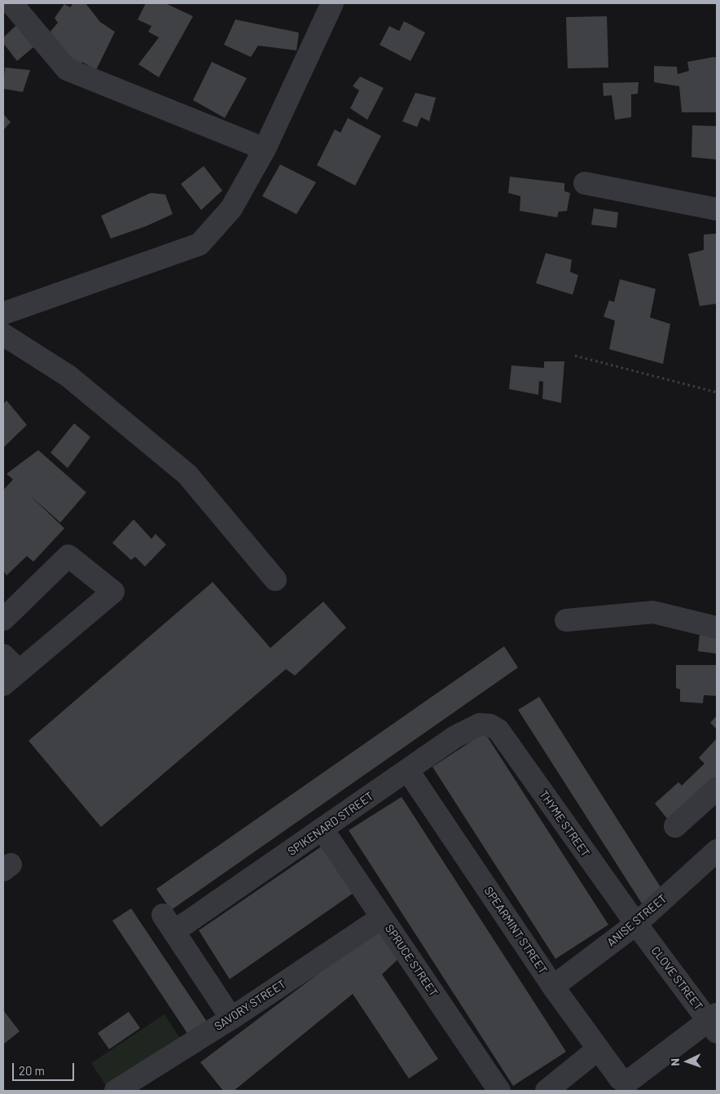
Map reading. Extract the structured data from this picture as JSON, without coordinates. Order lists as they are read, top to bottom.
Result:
{
  "streets": {
    "street": [
      "SPIKENARD STREET",
      "THYME STREET",
      "ANISE STREET",
      "SPEARMINT STREET",
      "SPRUCE STREET",
      "CLOVE STREET",
      "SAVORY STREET"
    ]
  },
  "crossings": [
    ["SPIKENARD STREET", "THYME STREET"],
    ["SPIKENARD STREET", "SPEARMINT STREET"],
    ["SPIKENARD STREET", "SPRUCE STREET"],
    ["SPIKENARD STREET", "SAVORY STREET"],
    ["THYME STREET", "ANISE STREET"],
    ["THYME STREET", "CLOVE STREET"],
    ["ANISE STREET", "SPEARMINT STREET"],
    ["ANISE STREET", "CLOVE STREET"],
    ["SPEARMINT STREET", "CLOVE STREET"],
    ["SPRUCE STREET", "SAVORY STREET"]
  ],
  "scale_bar": "20 m",
  "north": "left"
}
